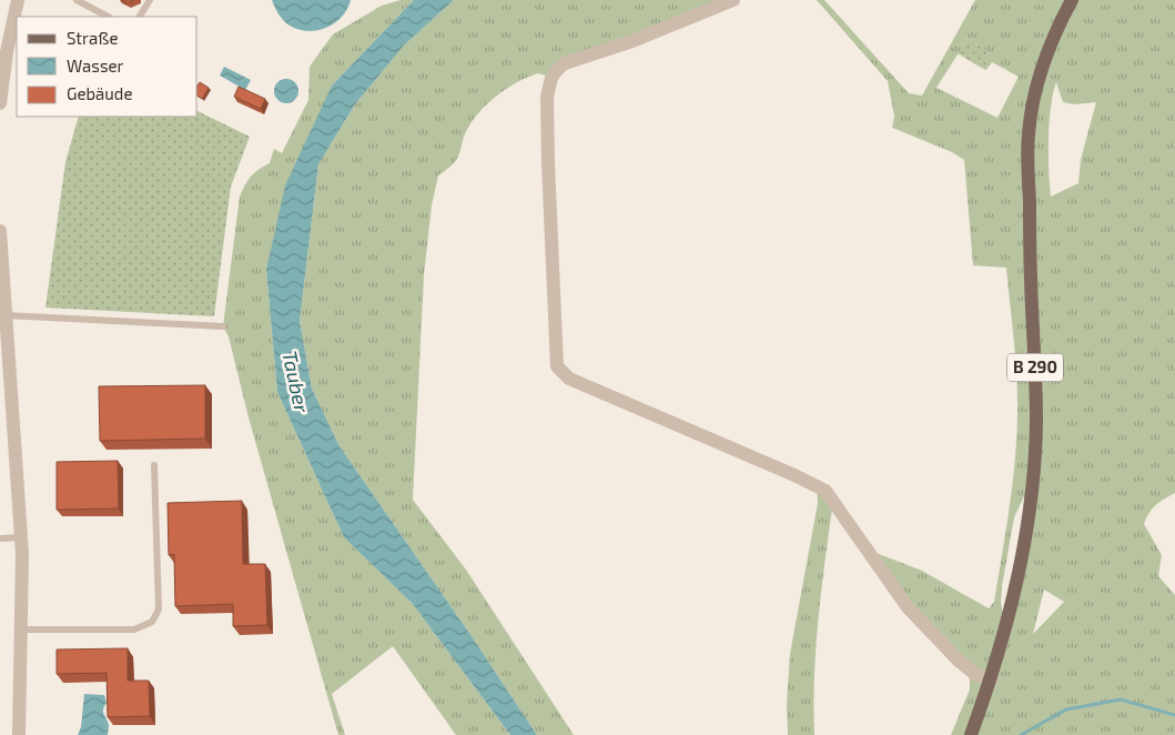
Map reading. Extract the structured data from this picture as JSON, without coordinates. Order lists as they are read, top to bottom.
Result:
{
  "streets": {
    "main road": ["B 290"]
  },
  "water": ["Tauber"],
  "legend": ["Straße", "Wasser", "Gebäude"]
}
